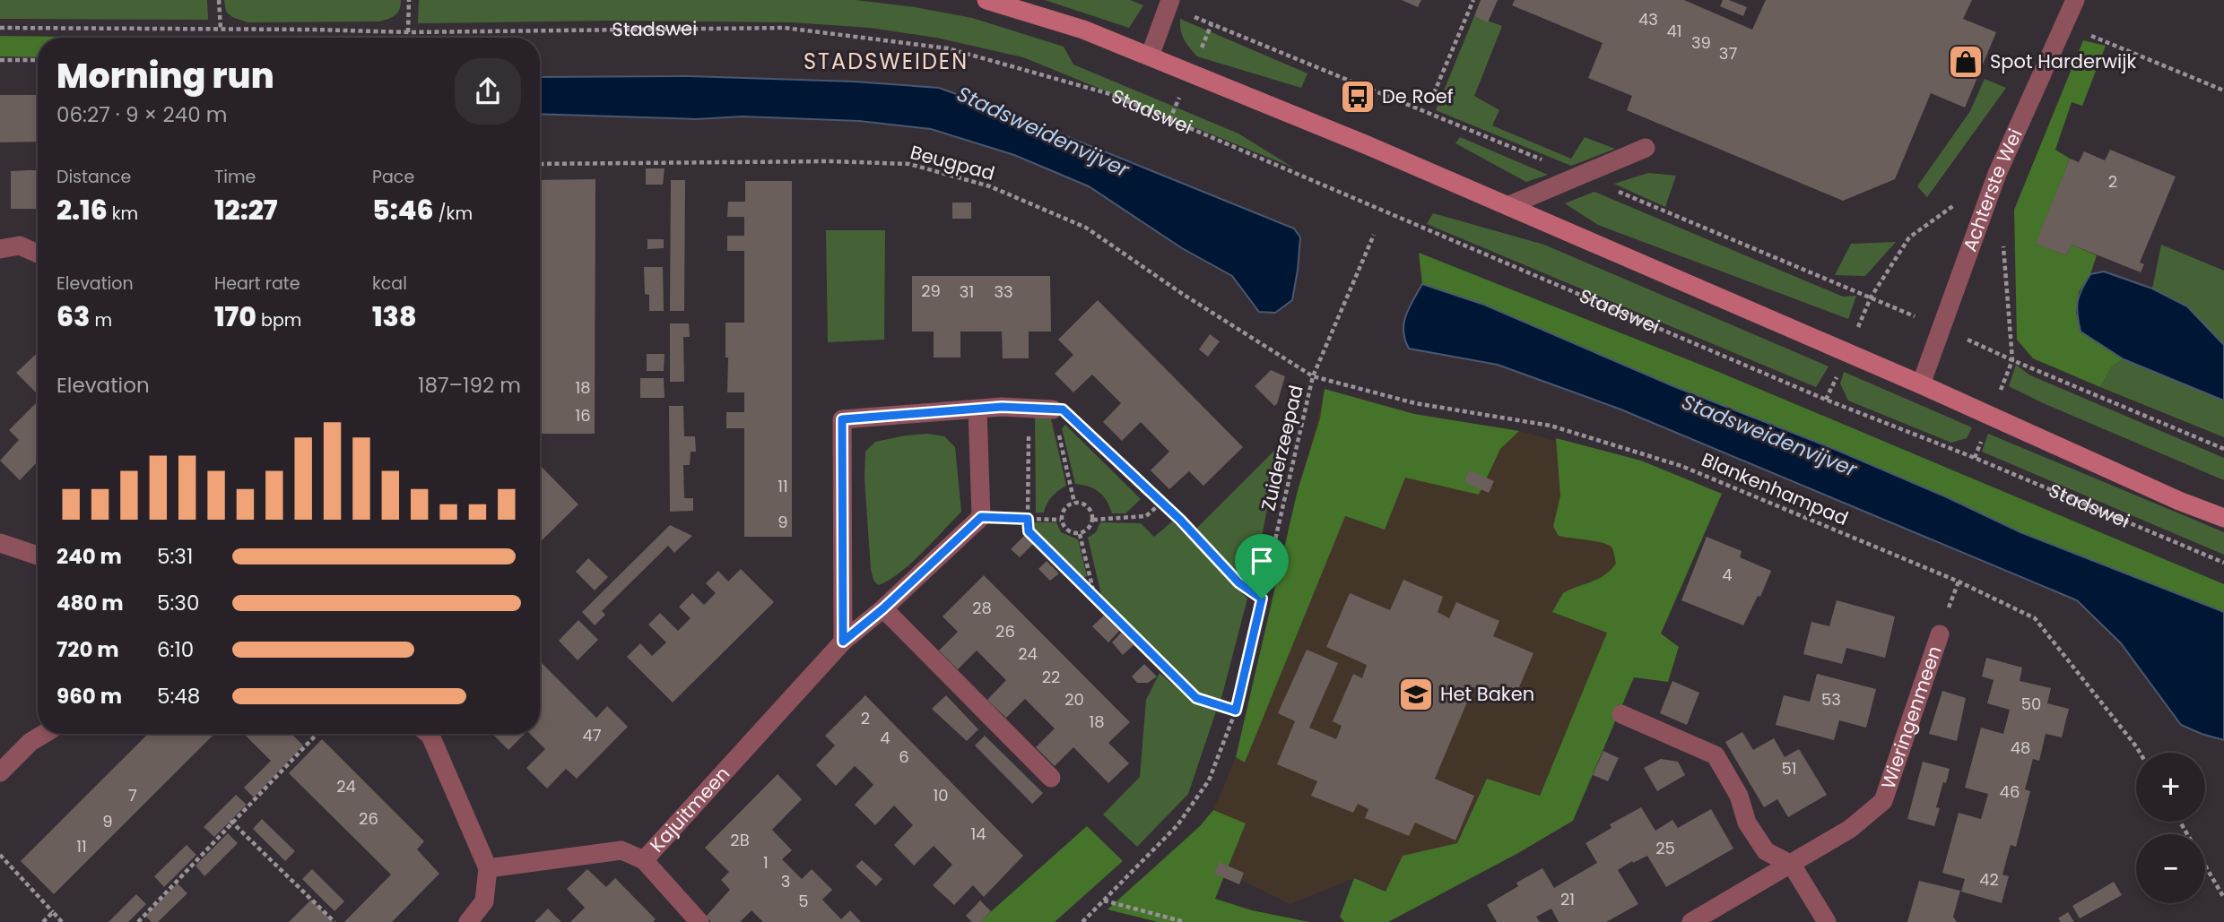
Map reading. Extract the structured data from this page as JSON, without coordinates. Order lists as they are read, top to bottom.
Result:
{
  "streets": {
    "street": ["Achterste Wei", "Wieringenmeen", "Kajuitmeen"],
    "path": [
      "Stadswei",
      "Beugpad",
      "Zuiderzeepad",
      "Blankenhampad"
    ]
  },
  "crossings": [
    ["Beugpad", "Zuiderzeepad"],
    ["Beugpad", "Blankenhampad"],
    ["Zuiderzeepad", "Blankenhampad"]
  ],
  "districts": ["STADSWEIDEN"],
  "water": ["Stadsweidenvijver"],
  "places": {
    "shop": ["Spot Harderwijk"],
    "bus stop": ["De Roef"],
    "school or university": ["Het Baken"]
  },
  "house_numbers": [
    "43",
    "41",
    "39",
    "37",
    "2",
    "29",
    "31",
    "33",
    "18",
    "16",
    "11",
    "9",
    "4",
    "28",
    "26",
    "24",
    "22",
    "20",
    "53",
    "50",
    "2",
    "18",
    "47",
    "4",
    "48",
    "6",
    "51",
    "24",
    "46",
    "7",
    "10",
    "26",
    "9",
    "14",
    "2B",
    "11",
    "25",
    "1",
    "42",
    "3",
    "21",
    "5"
  ],
  "page": {
    "heading": ["Morning run", "06:27 · 9 × 240 m"],
    "stats": [
      ["Distance", "2.16 km"],
      ["Time", "12:27"],
      ["Pace", "5:46 /km"],
      ["Elevation", "63 m"],
      ["Heart rate", "170 bpm"],
      ["kcal", "138"]
    ],
    "chart": ["Elevation", "187–192 m"],
    "list": [
      {
        "name": "240 m",
        "note": "5:31"
      },
      {
        "name": "480 m",
        "note": "5:30"
      },
      {
        "name": "720 m",
        "note": "6:10"
      },
      {
        "name": "960 m",
        "note": "5:48"
      }
    ],
    "map_buttons": ["+", "−"]
  }
}
